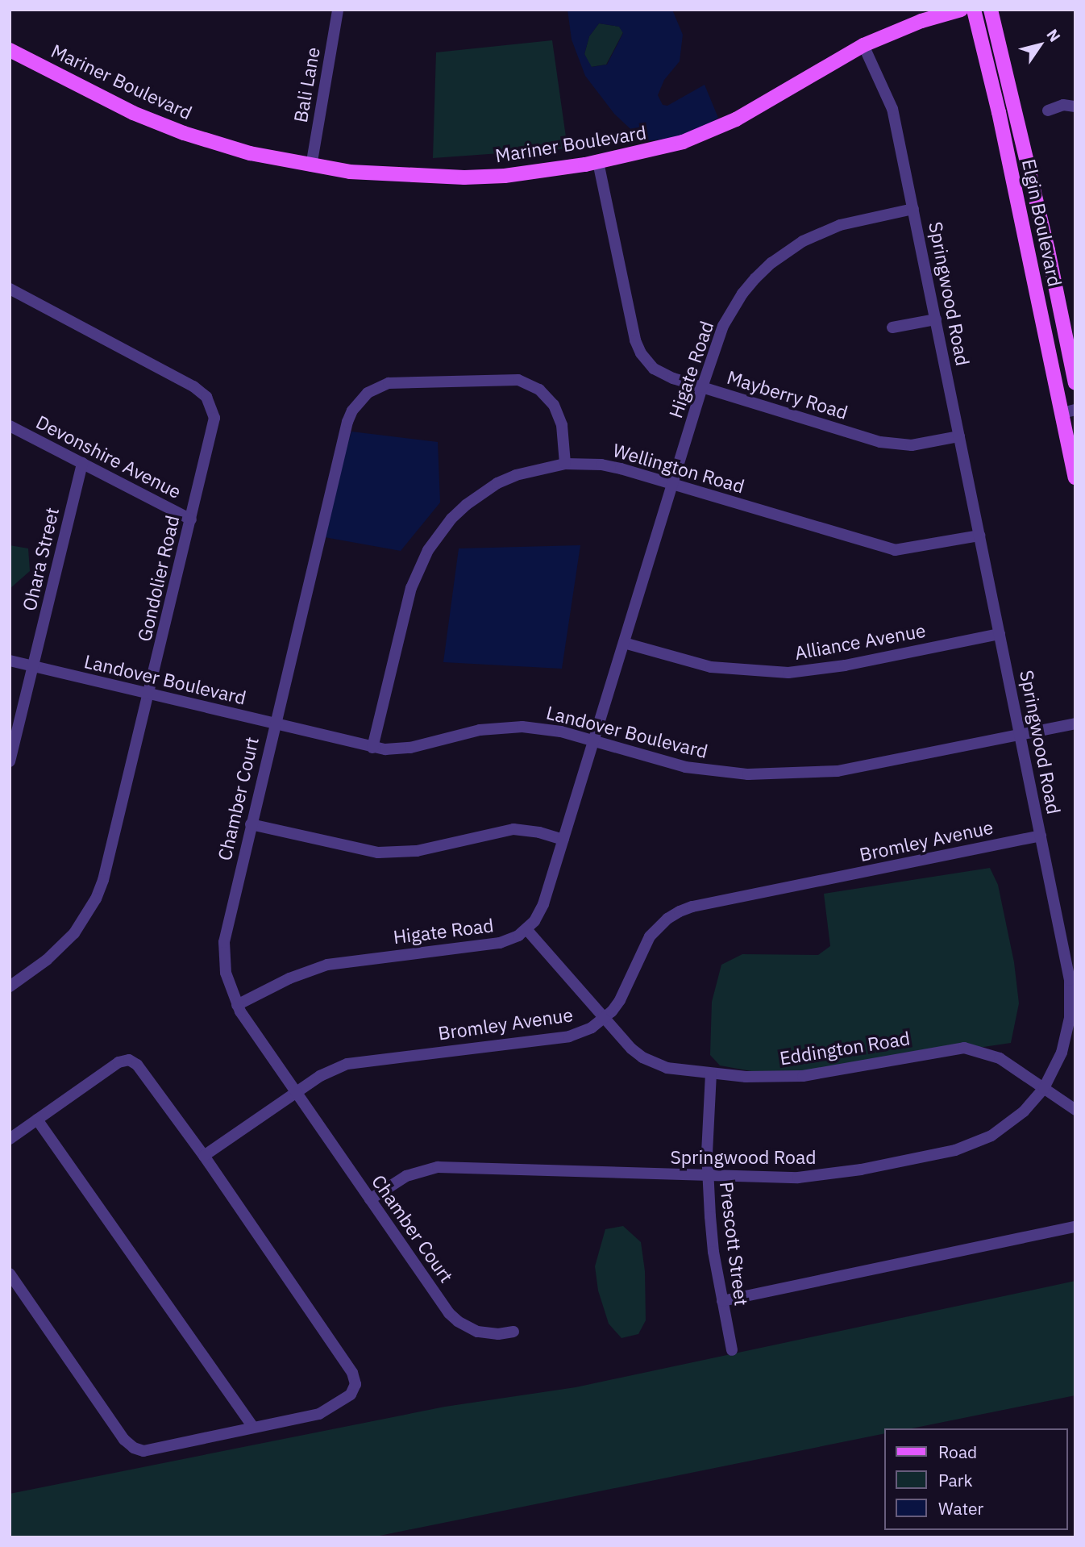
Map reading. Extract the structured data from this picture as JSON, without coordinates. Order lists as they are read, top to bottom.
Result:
{
  "streets": {
    "main road": ["Mariner Boulevard", "Elgin Boulevard"],
    "street": [
      "Bali Lane",
      "Springwood Road",
      "Higate Road",
      "Mayberry Road",
      "Devonshire Avenue",
      "Wellington Road",
      "Ohara Street",
      "Gondolier Road",
      "Alliance Avenue",
      "Landover Boulevard",
      "Chamber Court",
      "Bromley Avenue",
      "Eddington Road",
      "Prescott Street"
    ]
  },
  "crossings": [
    ["Mariner Boulevard", "Bali Lane"],
    ["Mariner Boulevard", "Springwood Road"],
    ["Mariner Boulevard", "Mayberry Road"],
    ["Springwood Road", "Higate Road"],
    ["Springwood Road", "Mayberry Road"],
    ["Springwood Road", "Wellington Road"],
    ["Springwood Road", "Alliance Avenue"],
    ["Springwood Road", "Landover Boulevard"],
    ["Springwood Road", "Chamber Court"],
    ["Springwood Road", "Bromley Avenue"],
    ["Springwood Road", "Eddington Road"],
    ["Springwood Road", "Prescott Street"],
    ["Higate Road", "Mayberry Road"],
    ["Higate Road", "Wellington Road"],
    ["Higate Road", "Alliance Avenue"],
    ["Higate Road", "Landover Boulevard"],
    ["Higate Road", "Chamber Court"],
    ["Higate Road", "Eddington Road"],
    ["Devonshire Avenue", "Ohara Street"],
    ["Devonshire Avenue", "Gondolier Road"],
    ["Wellington Road", "Landover Boulevard"],
    ["Wellington Road", "Chamber Court"],
    ["Ohara Street", "Landover Boulevard"],
    ["Gondolier Road", "Landover Boulevard"],
    ["Landover Boulevard", "Chamber Court"],
    ["Chamber Court", "Bromley Avenue"],
    ["Bromley Avenue", "Eddington Road"],
    ["Eddington Road", "Prescott Street"]
  ],
  "legend": ["Road", "Park", "Water"],
  "north": "top right"
}
